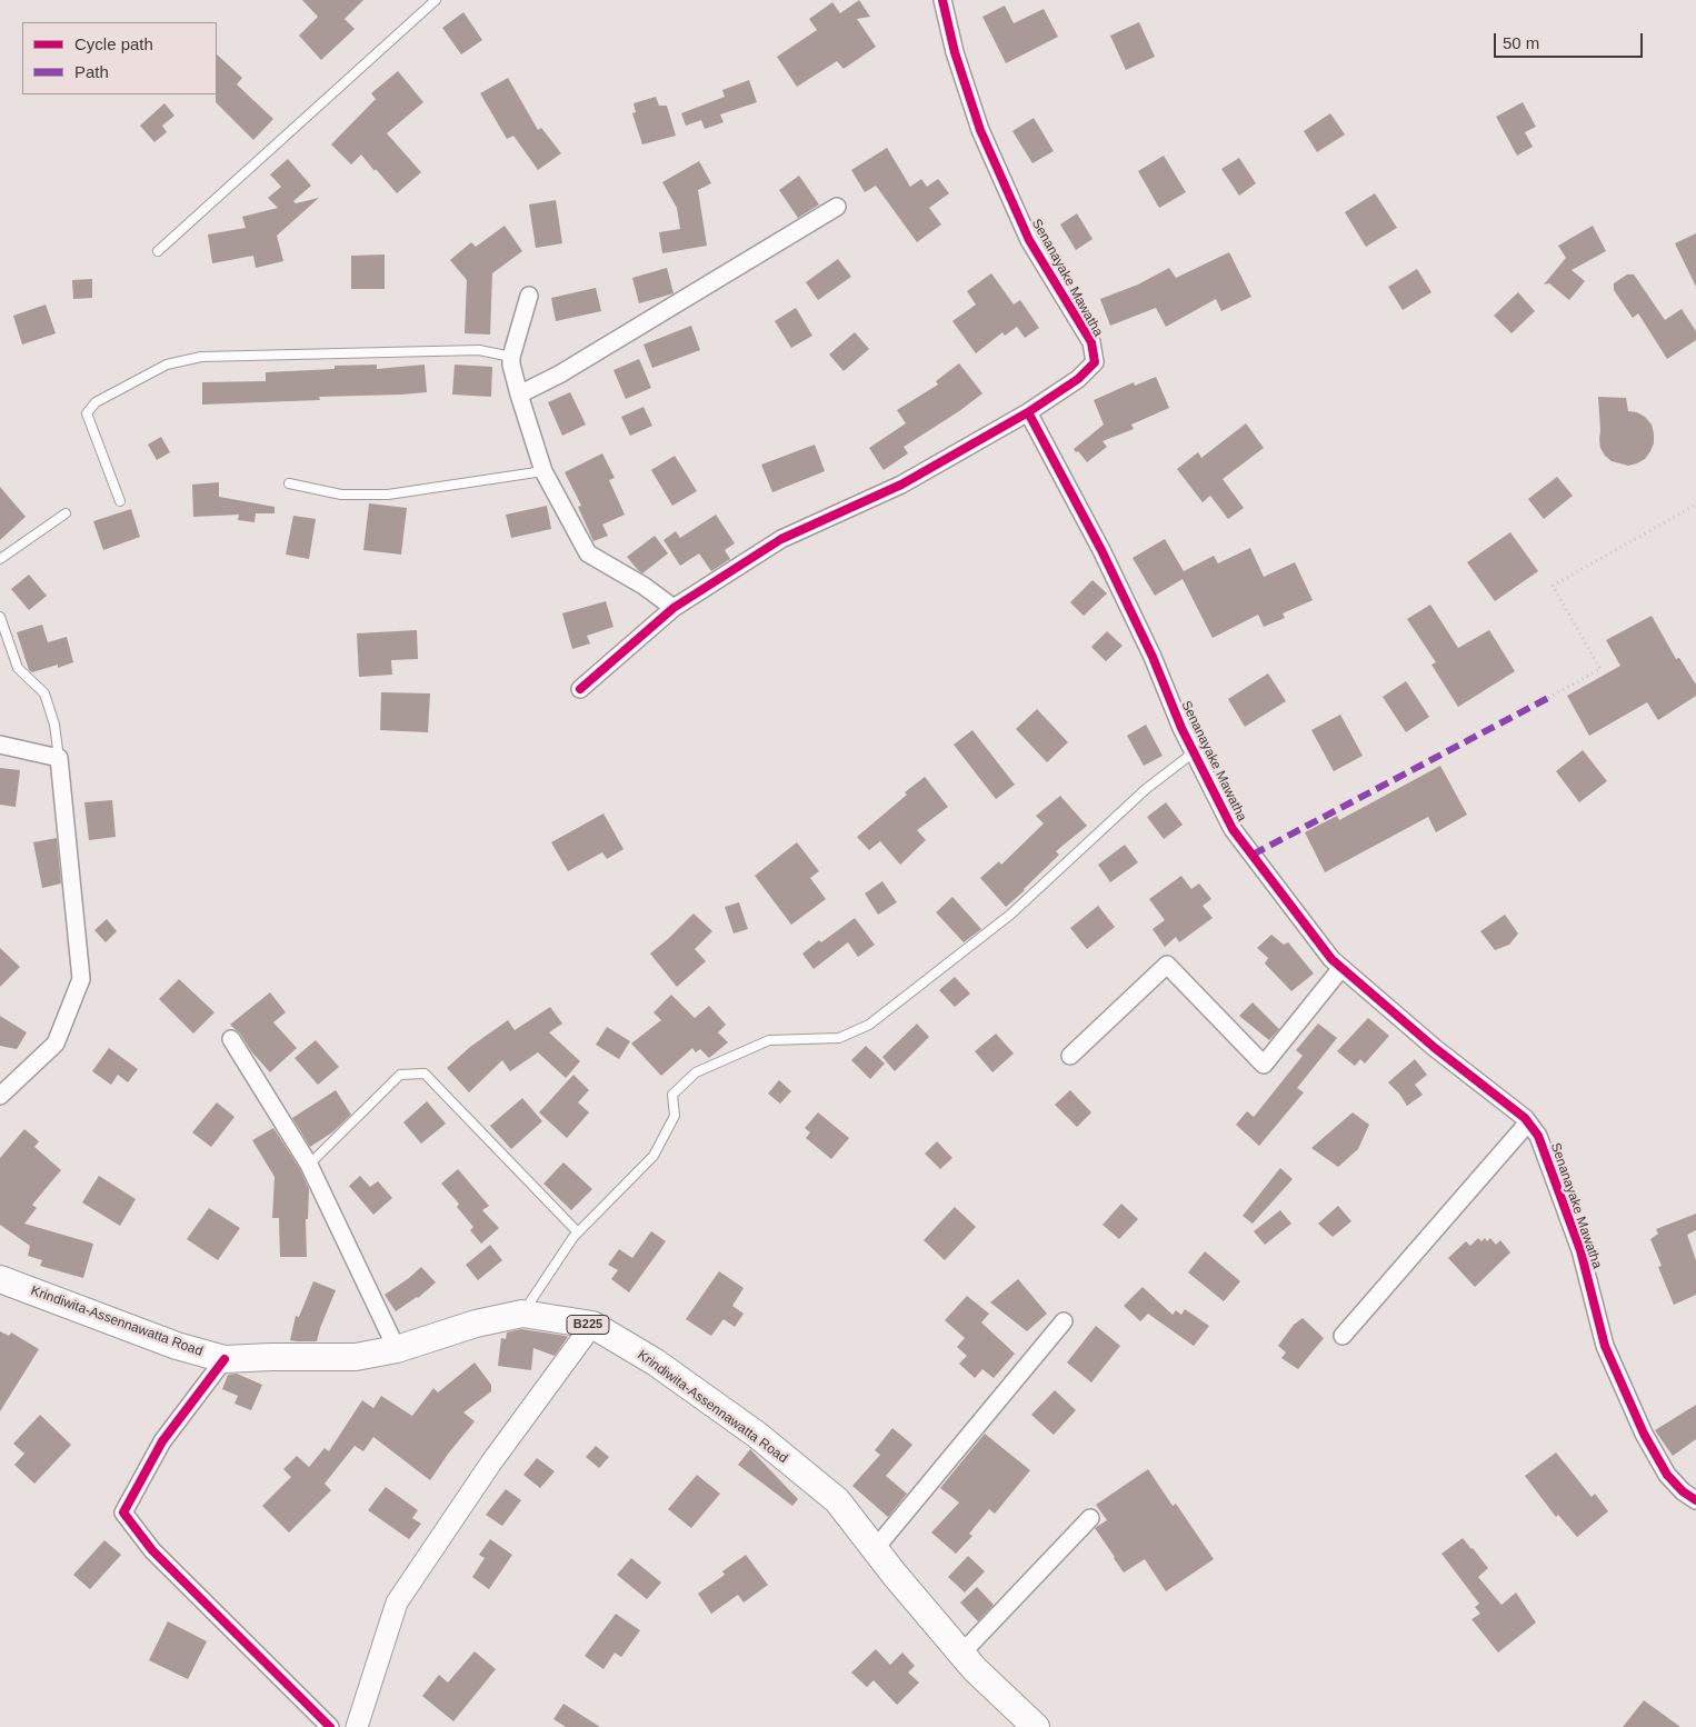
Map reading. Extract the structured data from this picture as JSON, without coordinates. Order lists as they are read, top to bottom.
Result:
{
  "streets": {
    "main road": ["Krindiwita-Assennawatta Road", "B225"],
    "street": ["Senanayake Mawatha"]
  },
  "legend": ["Cycle path", "Path"],
  "scale_bar": "50 m"
}
